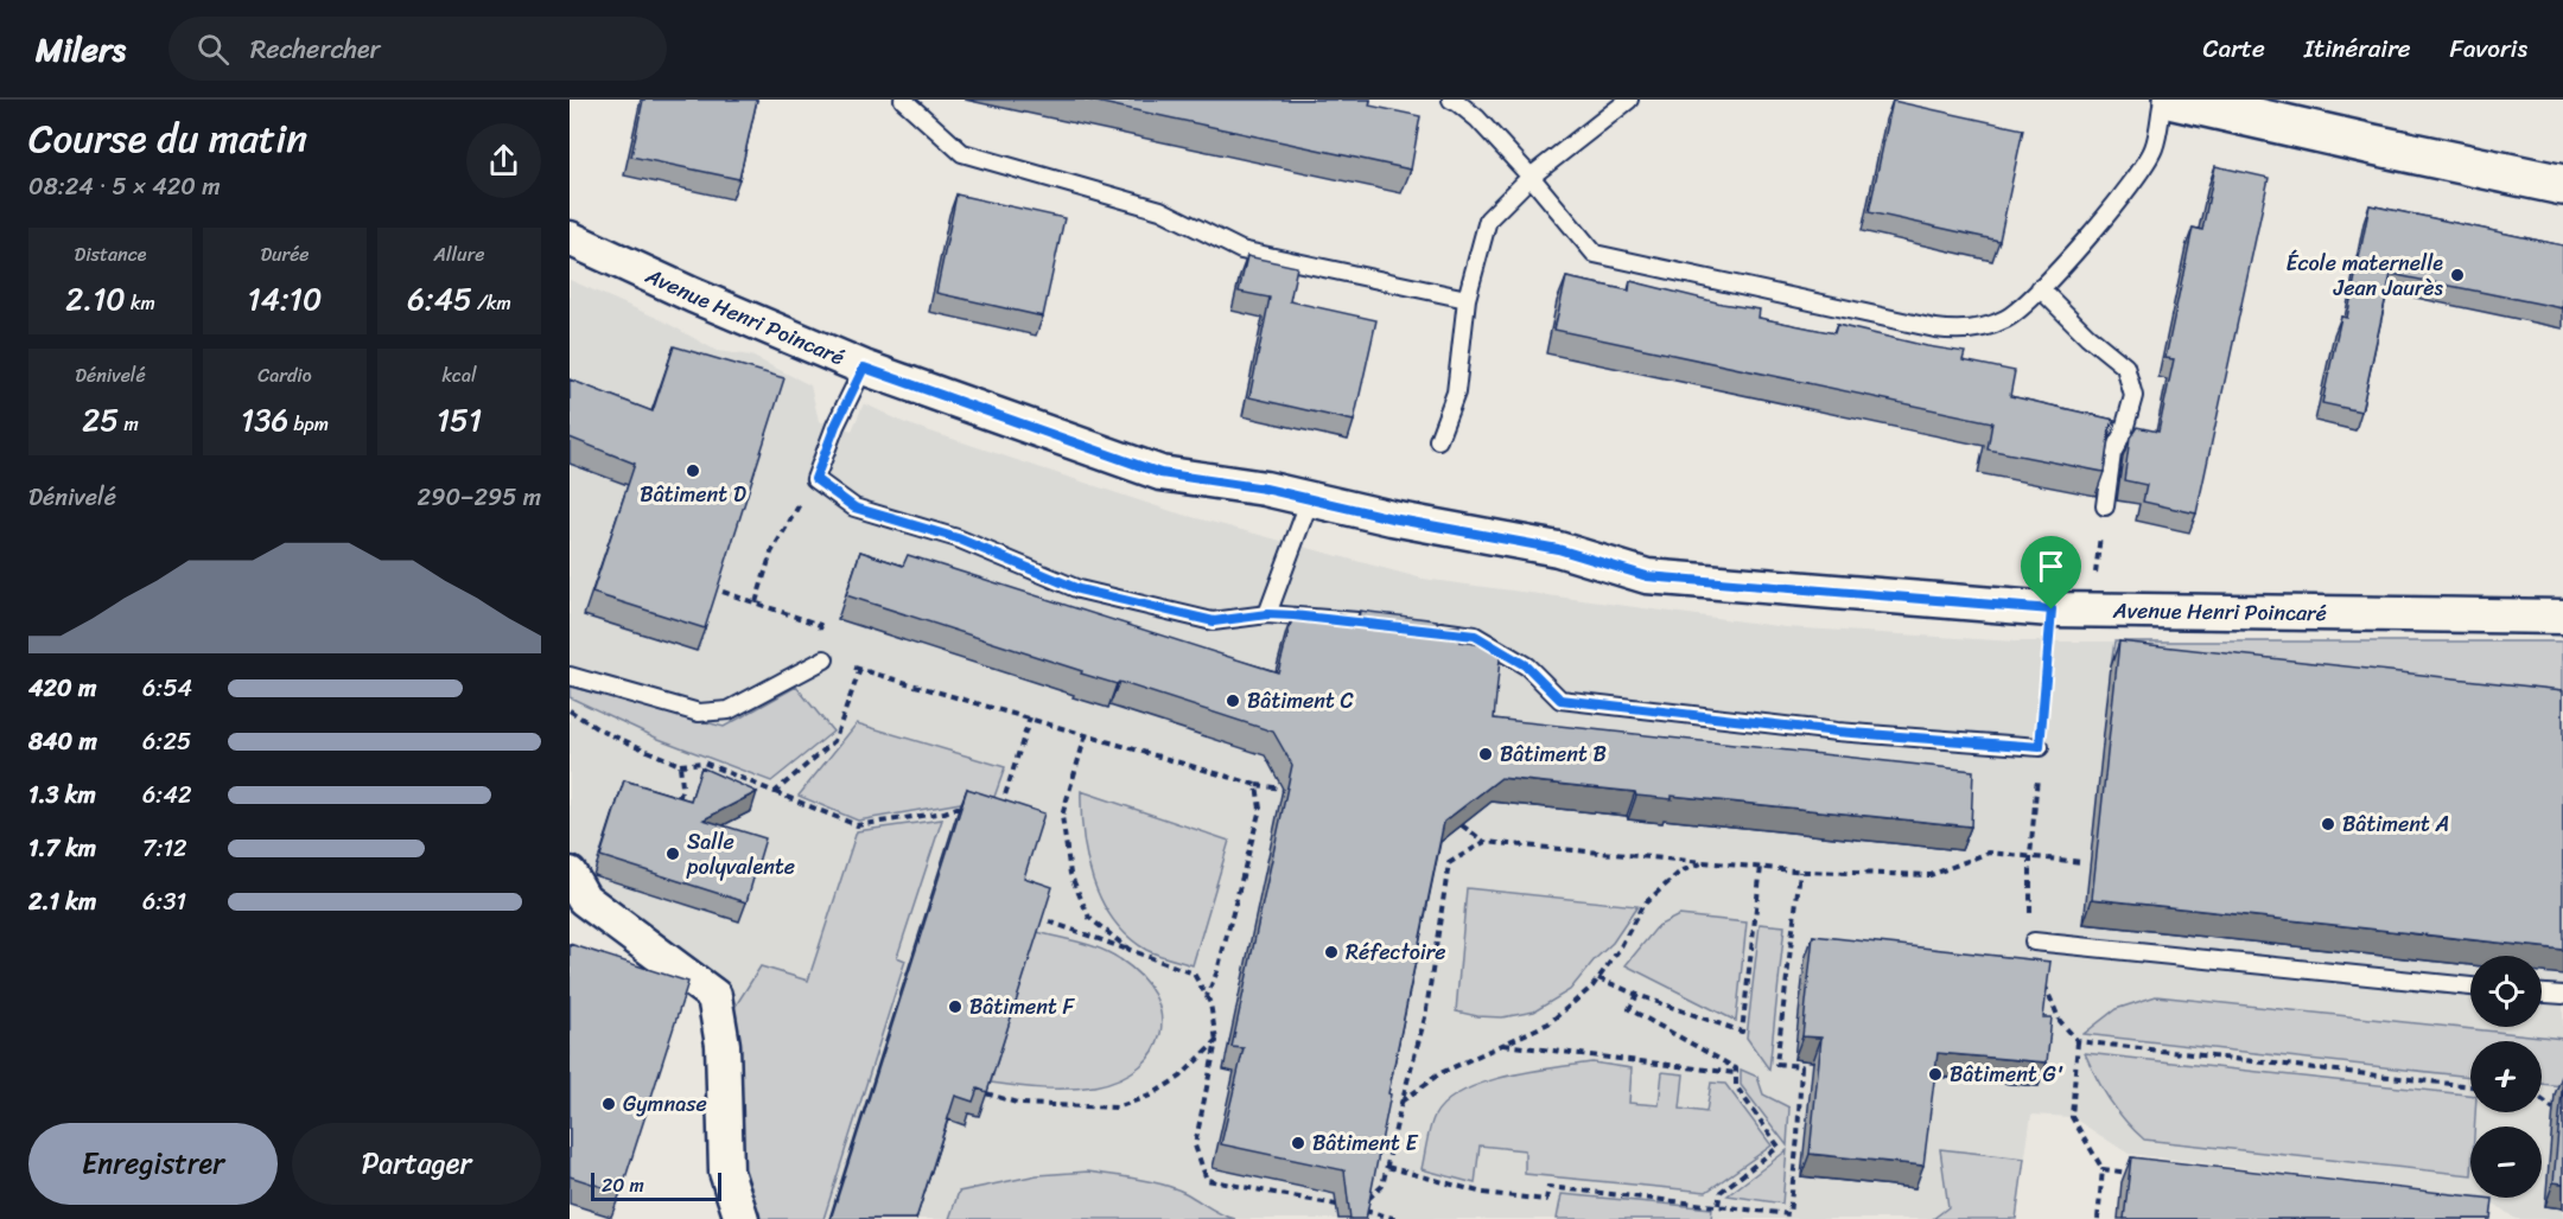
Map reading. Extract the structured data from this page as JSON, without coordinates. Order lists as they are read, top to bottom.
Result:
{
  "streets": {
    "street": ["Avenue Henri Poincaré"]
  },
  "places": [
    "École maternelle Jean Jaurès",
    "Bâtiment D",
    "Bâtiment C",
    "Bâtiment B",
    "Bâtiment A",
    "Salle polyvalente",
    "Réfectoire",
    "Bâtiment F",
    "Bâtiment G'",
    "Gymnase",
    "Bâtiment E"
  ],
  "scale_bar": "20 m",
  "page": {
    "header": "Milers",
    "search": "Rechercher",
    "nav": ["Carte", "Itinéraire", "Favoris"],
    "heading": ["Course du matin", "08:24 · 5 × 420 m"],
    "stats": [
      ["Distance", "2.10 km"],
      ["Durée", "14:10"],
      ["Allure", "6:45 /km"],
      ["Dénivelé", "25 m"],
      ["Cardio", "136 bpm"],
      ["kcal", "151"]
    ],
    "chart": ["Dénivelé", "290–295 m"],
    "list": [
      {
        "name": "420 m",
        "note": "6:54"
      },
      {
        "name": "840 m",
        "note": "6:25"
      },
      {
        "name": "1.3 km",
        "note": "6:42"
      },
      {
        "name": "1.7 km",
        "note": "7:12"
      },
      {
        "name": "2.1 km",
        "note": "6:31"
      }
    ],
    "map_buttons": ["+", "−"],
    "buttons": ["Enregistrer", "Partager"],
    "scale": "20 m"
  }
}
